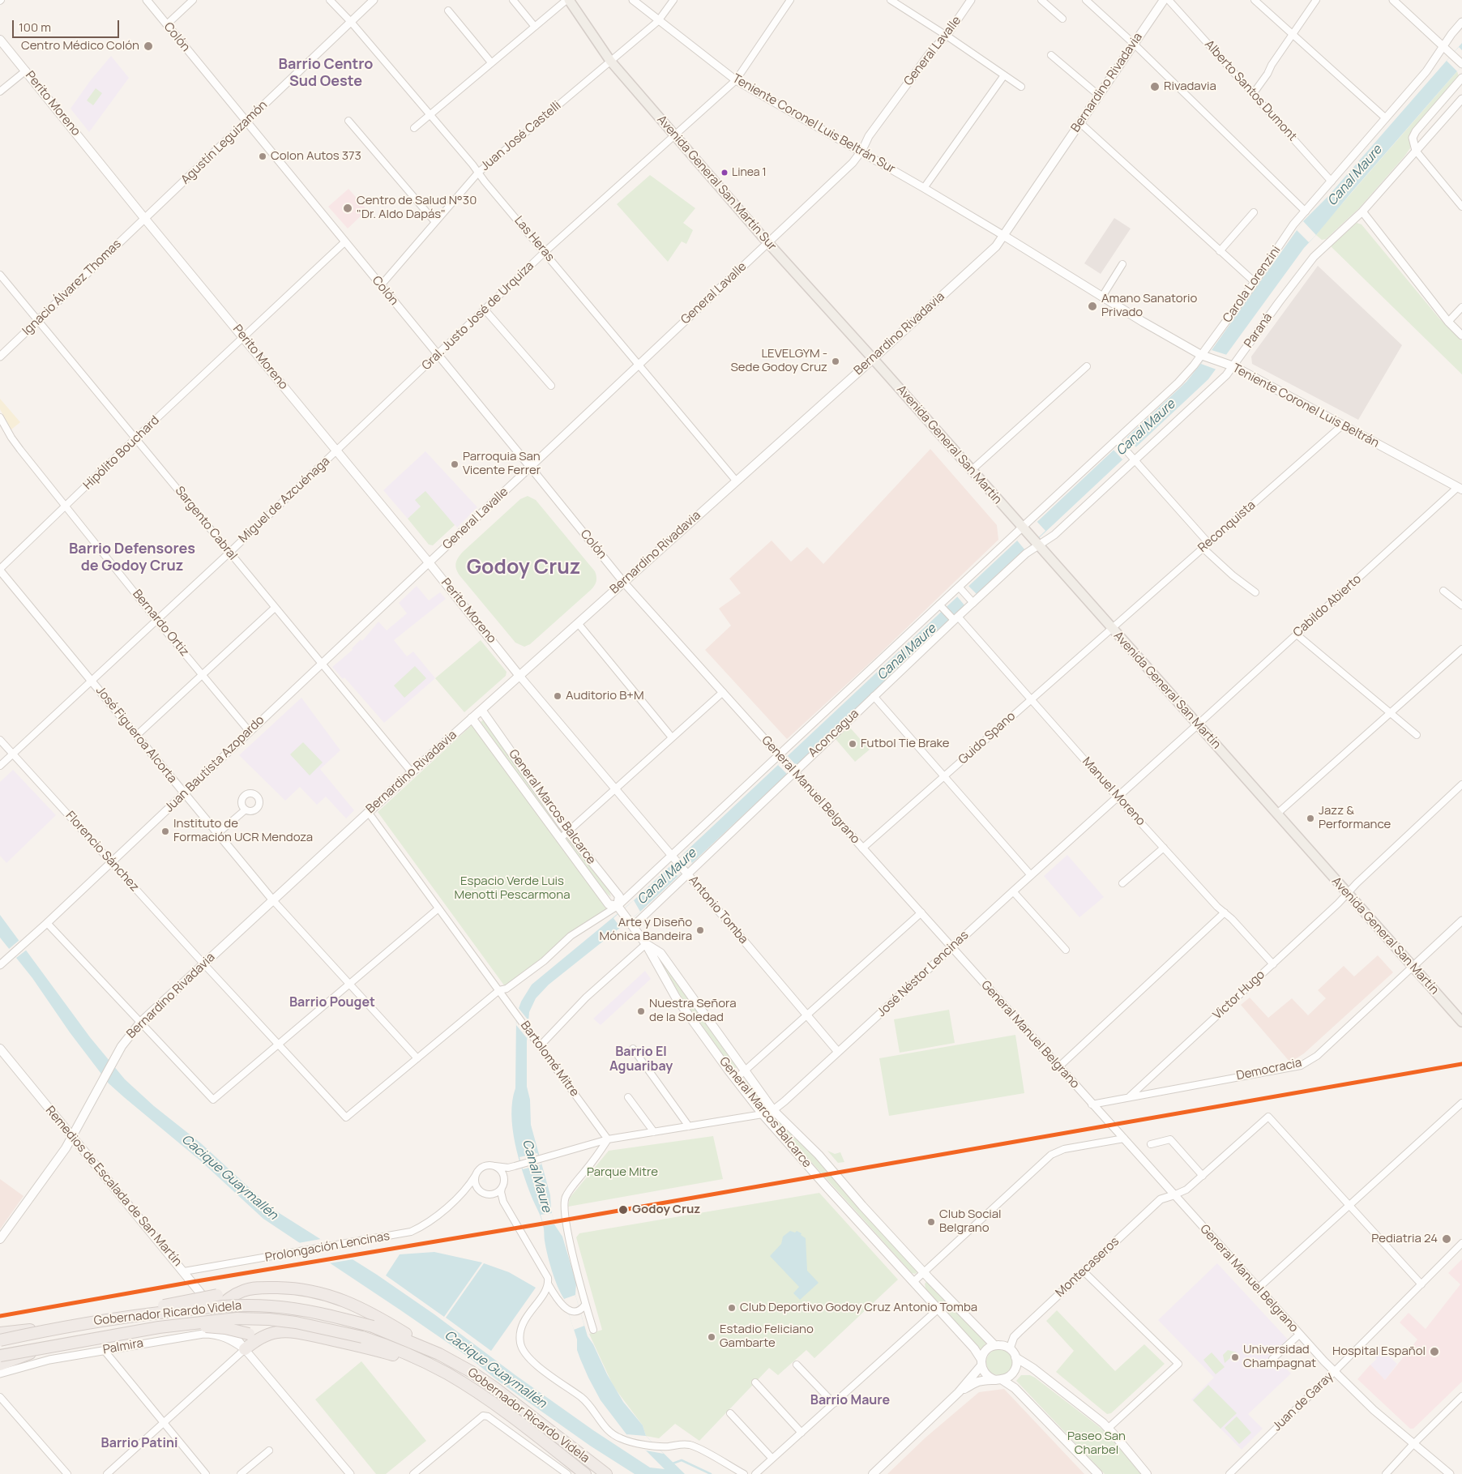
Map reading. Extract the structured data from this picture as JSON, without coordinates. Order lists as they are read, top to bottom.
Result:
{
  "streets": {
    "highway": ["Gobernador Ricardo Videla"],
    "main road": [
      "Bernardino Rivadavia",
      "Perito Moreno",
      "Avenida General San Martín Sur",
      "Teniente Coronel Luis Beltrán",
      "Avenida General San Martín",
      "General Marcos Balcarce",
      "Remedios de Escalada de San Martín"
    ],
    "street": [
      "Colón",
      "General Lavalle",
      "Alberto Santos Dumont",
      "Teniente Coronel Luis Beltrán Sur",
      "Juan José Castelli",
      "Agustín Leguizamón",
      "Las Heras",
      "Carola Lorenzini",
      "Ignacio Álvarez Thomas",
      "Gral. Justo José de Urquiza",
      "Paraná",
      "Hipólito Bouchard",
      "Miguel de Azcuénaga",
      "Sargento Cabral",
      "Reconquista",
      "Cabildo Abierto",
      "Bernardo Ortiz",
      "Aconcagua",
      "José Figueroa Alcorta",
      "Guido Spano",
      "Juan Bautista Azopardo",
      "General Manuel Belgrano",
      "Manuel Moreno",
      "Florencio Sánchez",
      "Antonio Tomba",
      "José Néstor Lencinas",
      "Victor Hugo",
      "Bartolomé Mitre",
      "Democracia",
      "Prolongación Lencinas",
      "Montecaseros",
      "Palmira",
      "Juan de Garay"
    ]
  },
  "crossings": [
    ["Colón", "General Lavalle"],
    ["Colón", "Bernardino Rivadavia"],
    ["Colón", "Juan José Castelli"],
    ["Colón", "Agustín Leguizamón"],
    ["Colón", "Gral. Justo José de Urquiza"],
    ["Colón", "Hipólito Bouchard"],
    ["Colón", "General Manuel Belgrano"],
    ["General Lavalle", "Perito Moreno"],
    ["General Lavalle", "Teniente Coronel Luis Beltrán Sur"],
    ["General Lavalle", "Avenida General San Martín Sur"],
    ["General Lavalle", "Las Heras"],
    ["General Lavalle", "Juan Bautista Azopardo"],
    ["Bernardino Rivadavia", "Perito Moreno"],
    ["Bernardino Rivadavia", "Teniente Coronel Luis Beltrán Sur"],
    ["Bernardino Rivadavia", "Avenida General San Martín Sur"],
    ["Bernardino Rivadavia", "Las Heras"],
    ["Bernardino Rivadavia", "Teniente Coronel Luis Beltrán"],
    ["Bernardino Rivadavia", "Avenida General San Martín"],
    ["Bernardino Rivadavia", "Sargento Cabral"],
    ["Bernardino Rivadavia", "José Figueroa Alcorta"],
    ["Bernardino Rivadavia", "General Manuel Belgrano"],
    ["Bernardino Rivadavia", "General Marcos Balcarce"],
    ["Bernardino Rivadavia", "Florencio Sánchez"],
    ["Bernardino Rivadavia", "Antonio Tomba"],
    ["Bernardino Rivadavia", "Bartolomé Mitre"],
    ["Bernardino Rivadavia", "Remedios de Escalada de San Martín"],
    ["Alberto Santos Dumont", "Carola Lorenzini"],
    ["Perito Moreno", "Agustín Leguizamón"],
    ["Perito Moreno", "Ignacio Álvarez Thomas"],
    ["Perito Moreno", "Gral. Justo José de Urquiza"],
    ["Perito Moreno", "Hipólito Bouchard"],
    ["Perito Moreno", "Miguel de Azcuénaga"],
    ["Perito Moreno", "Juan Bautista Azopardo"],
    ["Perito Moreno", "Antonio Tomba"],
    ["Teniente Coronel Luis Beltrán Sur", "Juan José Castelli"],
    ["Teniente Coronel Luis Beltrán Sur", "Gral. Justo José de Urquiza"],
    ["Teniente Coronel Luis Beltrán Sur", "Teniente Coronel Luis Beltrán"],
    ["Juan José Castelli", "Avenida General San Martín Sur"],
    ["Juan José Castelli", "Las Heras"],
    ["Agustín Leguizamón", "Las Heras"],
    ["Agustín Leguizamón", "Ignacio Álvarez Thomas"],
    ["Avenida General San Martín Sur", "Gral. Justo José de Urquiza"],
    ["Avenida General San Martín Sur", "Avenida General San Martín"],
    ["Las Heras", "Gral. Justo José de Urquiza"],
    ["Carola Lorenzini", "Teniente Coronel Luis Beltrán"],
    ["Carola Lorenzini", "Avenida General San Martín"],
    ["Carola Lorenzini", "General Manuel Belgrano"],
    ["Carola Lorenzini", "Manuel Moreno"],
    ["Carola Lorenzini", "General Marcos Balcarce"],
    ["Carola Lorenzini", "Antonio Tomba"],
    ["Ignacio Álvarez Thomas", "Sargento Cabral"],
    ["Gral. Justo José de Urquiza", "Miguel de Azcuénaga"],
    ["Paraná", "Teniente Coronel Luis Beltrán"],
    ["Paraná", "Avenida General San Martín"],
    ["Paraná", "Aconcagua"],
    ["Teniente Coronel Luis Beltrán", "Reconquista"],
    ["Teniente Coronel Luis Beltrán", "Cabildo Abierto"],
    ["Avenida General San Martín", "Reconquista"],
    ["Avenida General San Martín", "Cabildo Abierto"],
    ["Avenida General San Martín", "Aconcagua"],
    ["Avenida General San Martín", "Guido Spano"],
    ["Avenida General San Martín", "José Néstor Lencinas"],
    ["Avenida General San Martín", "Victor Hugo"],
    ["Avenida General San Martín", "Democracia"],
    ["Hipólito Bouchard", "Sargento Cabral"],
    ["Hipólito Bouchard", "Bernardo Ortiz"],
    ["Hipólito Bouchard", "José Figueroa Alcorta"],
    ["Miguel de Azcuénaga", "Sargento Cabral"],
    ["Miguel de Azcuénaga", "Bernardo Ortiz"],
    ["Miguel de Azcuénaga", "José Figueroa Alcorta"],
    ["Miguel de Azcuénaga", "Florencio Sánchez"],
    ["Sargento Cabral", "Juan Bautista Azopardo"],
    ["Reconquista", "Guido Spano"],
    ["Cabildo Abierto", "José Néstor Lencinas"],
    ["Bernardo Ortiz", "Juan Bautista Azopardo"],
    ["Aconcagua", "General Manuel Belgrano"],
    ["Aconcagua", "Manuel Moreno"],
    ["Aconcagua", "General Marcos Balcarce"],
    ["Aconcagua", "Antonio Tomba"],
    ["José Figueroa Alcorta", "Juan Bautista Azopardo"],
    ["Guido Spano", "General Manuel Belgrano"],
    ["Guido Spano", "Manuel Moreno"],
    ["Juan Bautista Azopardo", "Florencio Sánchez"],
    ["General Manuel Belgrano", "José Néstor Lencinas"],
    ["General Manuel Belgrano", "Democracia"],
    ["General Manuel Belgrano", "Montecaseros"],
    ["General Manuel Belgrano", "Juan de Garay"],
    ["Manuel Moreno", "José Néstor Lencinas"],
    ["Manuel Moreno", "Victor Hugo"],
    ["General Marcos Balcarce", "José Néstor Lencinas"],
    ["General Marcos Balcarce", "Montecaseros"],
    ["Antonio Tomba", "José Néstor Lencinas"],
    ["José Néstor Lencinas", "Bartolomé Mitre"],
    ["Victor Hugo", "Democracia"],
    ["Remedios de Escalada de San Martín", "Prolongación Lencinas"],
    ["Remedios de Escalada de San Martín", "Palmira"]
  ],
  "districts": [
    "Barrio Centro Sud Oeste",
    "Barrio Defensores de Godoy Cruz",
    "Godoy Cruz",
    "Barrio Pouget",
    "Barrio El Aguaribay",
    "Barrio Maure",
    "Barrio Patini"
  ],
  "water": ["Canal Maure", "Cacique Guaymallén"],
  "parks": ["Espacio Verde Luis Menotti Pescarmona", "Parque Mitre", "Paseo San Charbel"],
  "places": [
    "Centro Médico Colón",
    "Rivadavia",
    "Colon Autos 373",
    "Linea 1",
    "Centro de Salud N°30 \"Dr. Aldo Dapás\"",
    "Amano Sanatorio Privado",
    "LEVELGYM - Sede Godoy Cruz",
    "Parroquia San Vicente Ferrer",
    "Auditorio B+M",
    "Futbol Tie Brake",
    "Jazz & Performance",
    "Instituto de Formación UCR Mendoza",
    "Arte y Diseño Mónica Bandeira",
    "Nuestra Señora de la Soledad",
    "Godoy Cruz",
    "Club Social Belgrano",
    "Pediatria 24",
    "Club Deportivo Godoy Cruz Antonio Tomba",
    "Estadio Feliciano Gambarte",
    "Hospital Español",
    "Universidad Champagnat"
  ],
  "scale_bar": "100 m"
}
